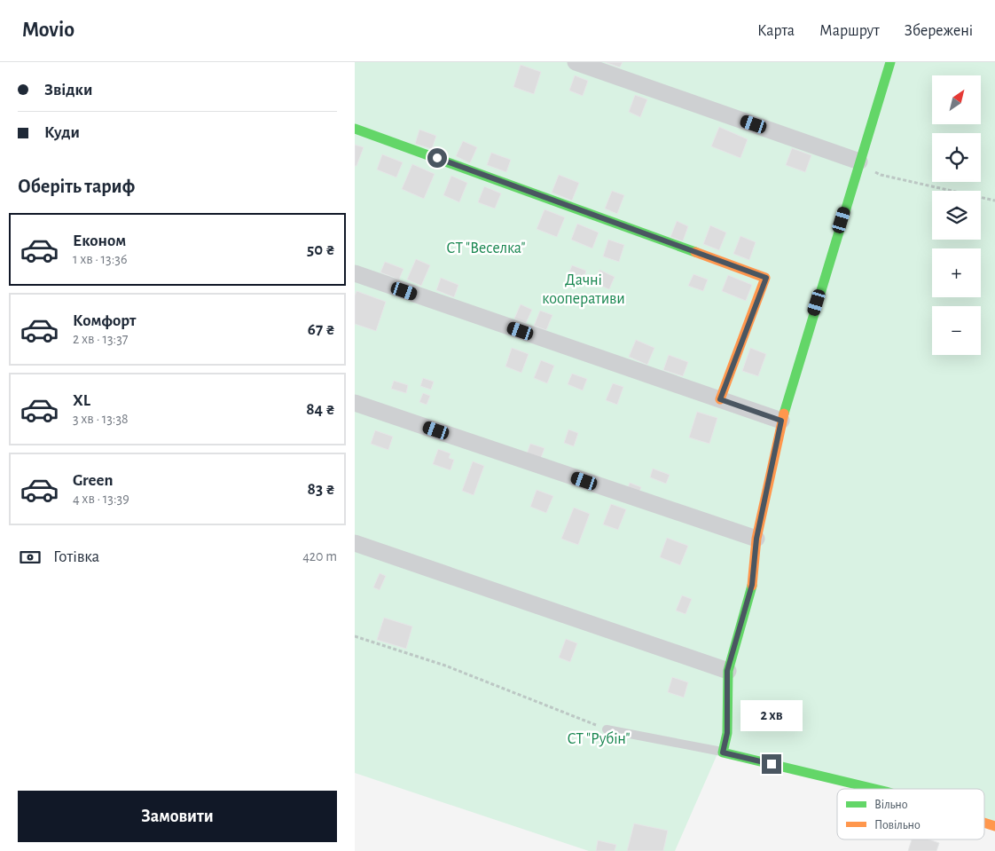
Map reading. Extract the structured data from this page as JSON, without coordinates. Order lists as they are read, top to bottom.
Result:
{
  "parks": ["СТ \"Веселка\"", "Дачні кооперативи", "СТ \"Рубін\""],
  "legend": ["Вільно", "Повільно"],
  "north": "top right",
  "page": {
    "header": "Movio",
    "nav": ["Карта", "Маршрут", "Збережені"],
    "banner": ["Звідки", "Куди"],
    "map_buttons": ["+", "−"],
    "heading": "Оберіть тариф",
    "list": [
      {
        "name": "Економ",
        "note": "1 хв · 13:36",
        "value": "50 ₴"
      },
      {
        "name": "Комфорт",
        "note": "2 хв · 13:37",
        "value": "67 ₴"
      },
      {
        "name": "XL",
        "note": "3 хв · 13:38",
        "value": "84 ₴"
      },
      {
        "name": "Green",
        "note": "4 хв · 13:39",
        "value": "83 ₴"
      }
    ],
    "pay": ["Готівка", "420 m"],
    "bubble": "2 хв",
    "buttons": "Замовити"
  }
}
